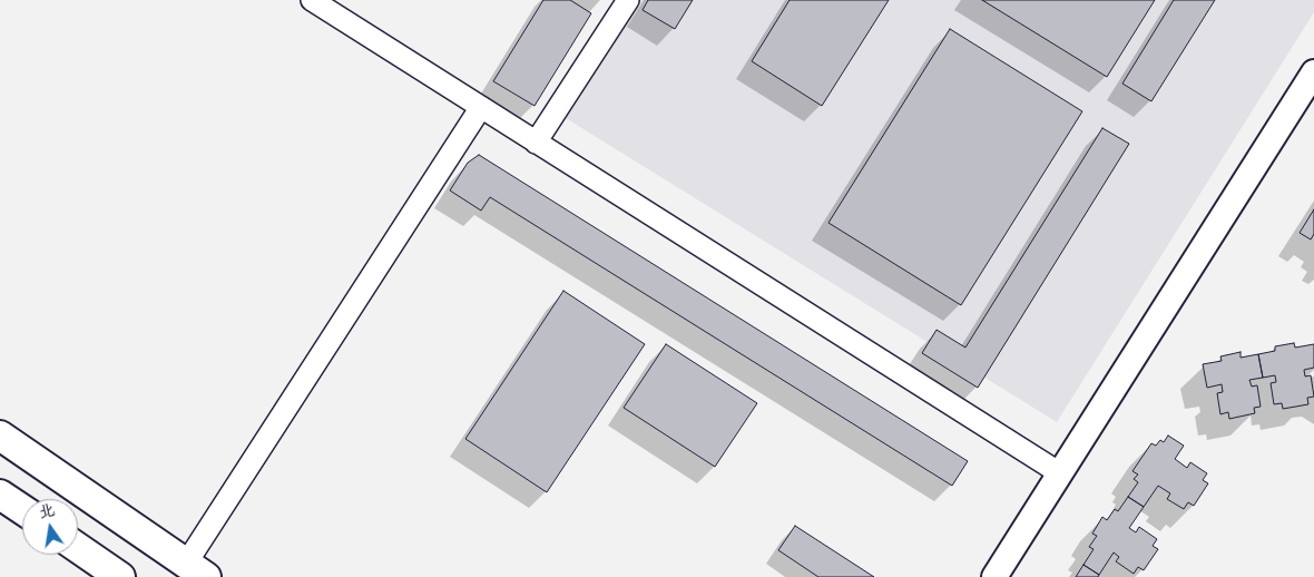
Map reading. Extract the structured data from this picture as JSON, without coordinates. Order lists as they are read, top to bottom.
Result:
{
  "north": "top"
}
